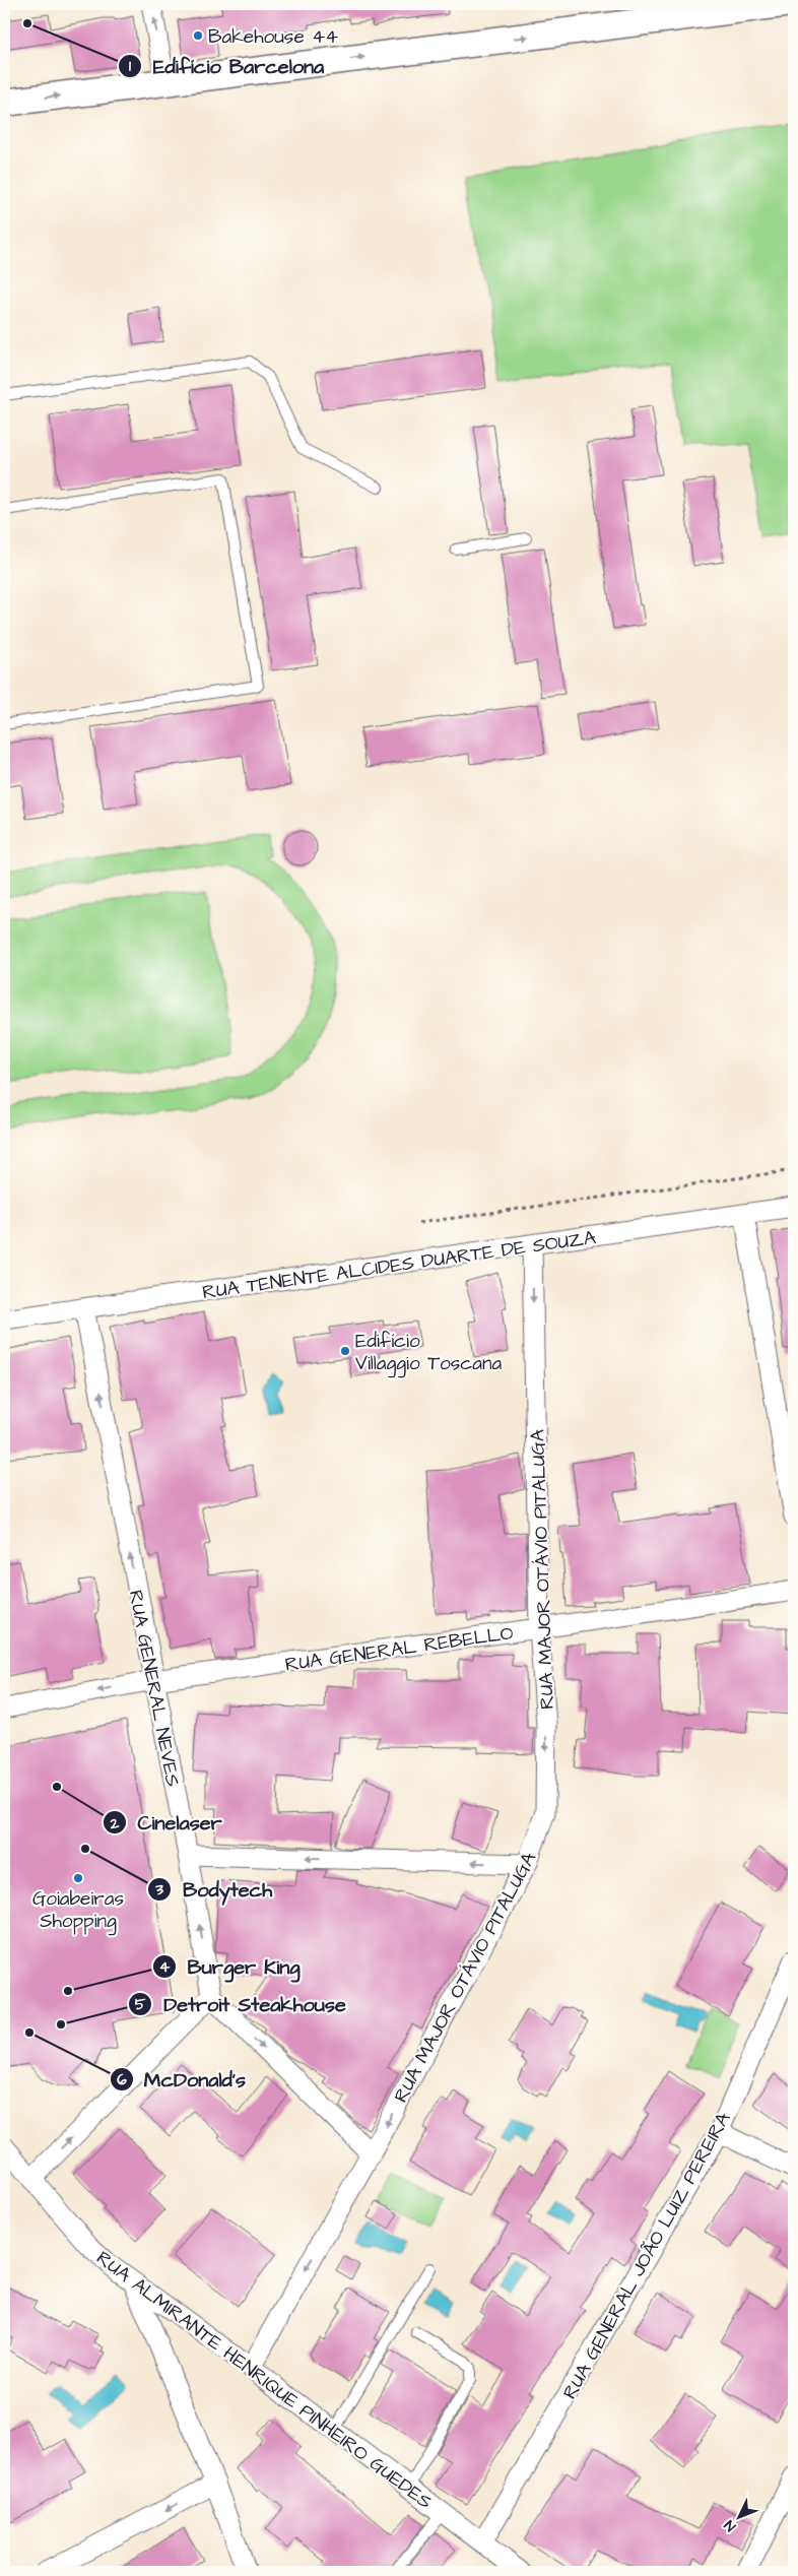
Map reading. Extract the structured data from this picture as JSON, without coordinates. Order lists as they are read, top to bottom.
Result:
{
  "streets": {
    "street": [
      "RUA TENENTE ALCIDES DUARTE DE SOUZA",
      "RUA MAJOR OTÁVIO PITALUGA",
      "RUA GENERAL REBELLO",
      "RUA GENERAL NEVES",
      "RUA GENERAL JOÃO LUIZ PEREIRA",
      "RUA ALMIRANTE HENRIQUE PINHEIRO GUEDES"
    ]
  },
  "crossings": [
    ["RUA TENENTE ALCIDES DUARTE DE SOUZA", "RUA MAJOR OTÁVIO PITALUGA"],
    ["RUA TENENTE ALCIDES DUARTE DE SOUZA", "RUA GENERAL NEVES"],
    ["RUA MAJOR OTÁVIO PITALUGA", "RUA GENERAL REBELLO"],
    ["RUA MAJOR OTÁVIO PITALUGA", "RUA ALMIRANTE HENRIQUE PINHEIRO GUEDES"],
    ["RUA GENERAL REBELLO", "RUA GENERAL NEVES"],
    ["RUA GENERAL JOÃO LUIZ PEREIRA", "RUA ALMIRANTE HENRIQUE PINHEIRO GUEDES"]
  ],
  "one_way": ["RUA MAJOR OTÁVIO PITALUGA", "RUA GENERAL NEVES"],
  "places": [
    "Edifício Barcelona",
    "Bakehouse 44",
    "Edifício Villaggio Toscana",
    "Cinelaser",
    "Bodytech",
    "Goiabeiras Shopping",
    "Burger King",
    "Detroit Steakhouse",
    "McDonald's"
  ],
  "north": "bottom left"
}
